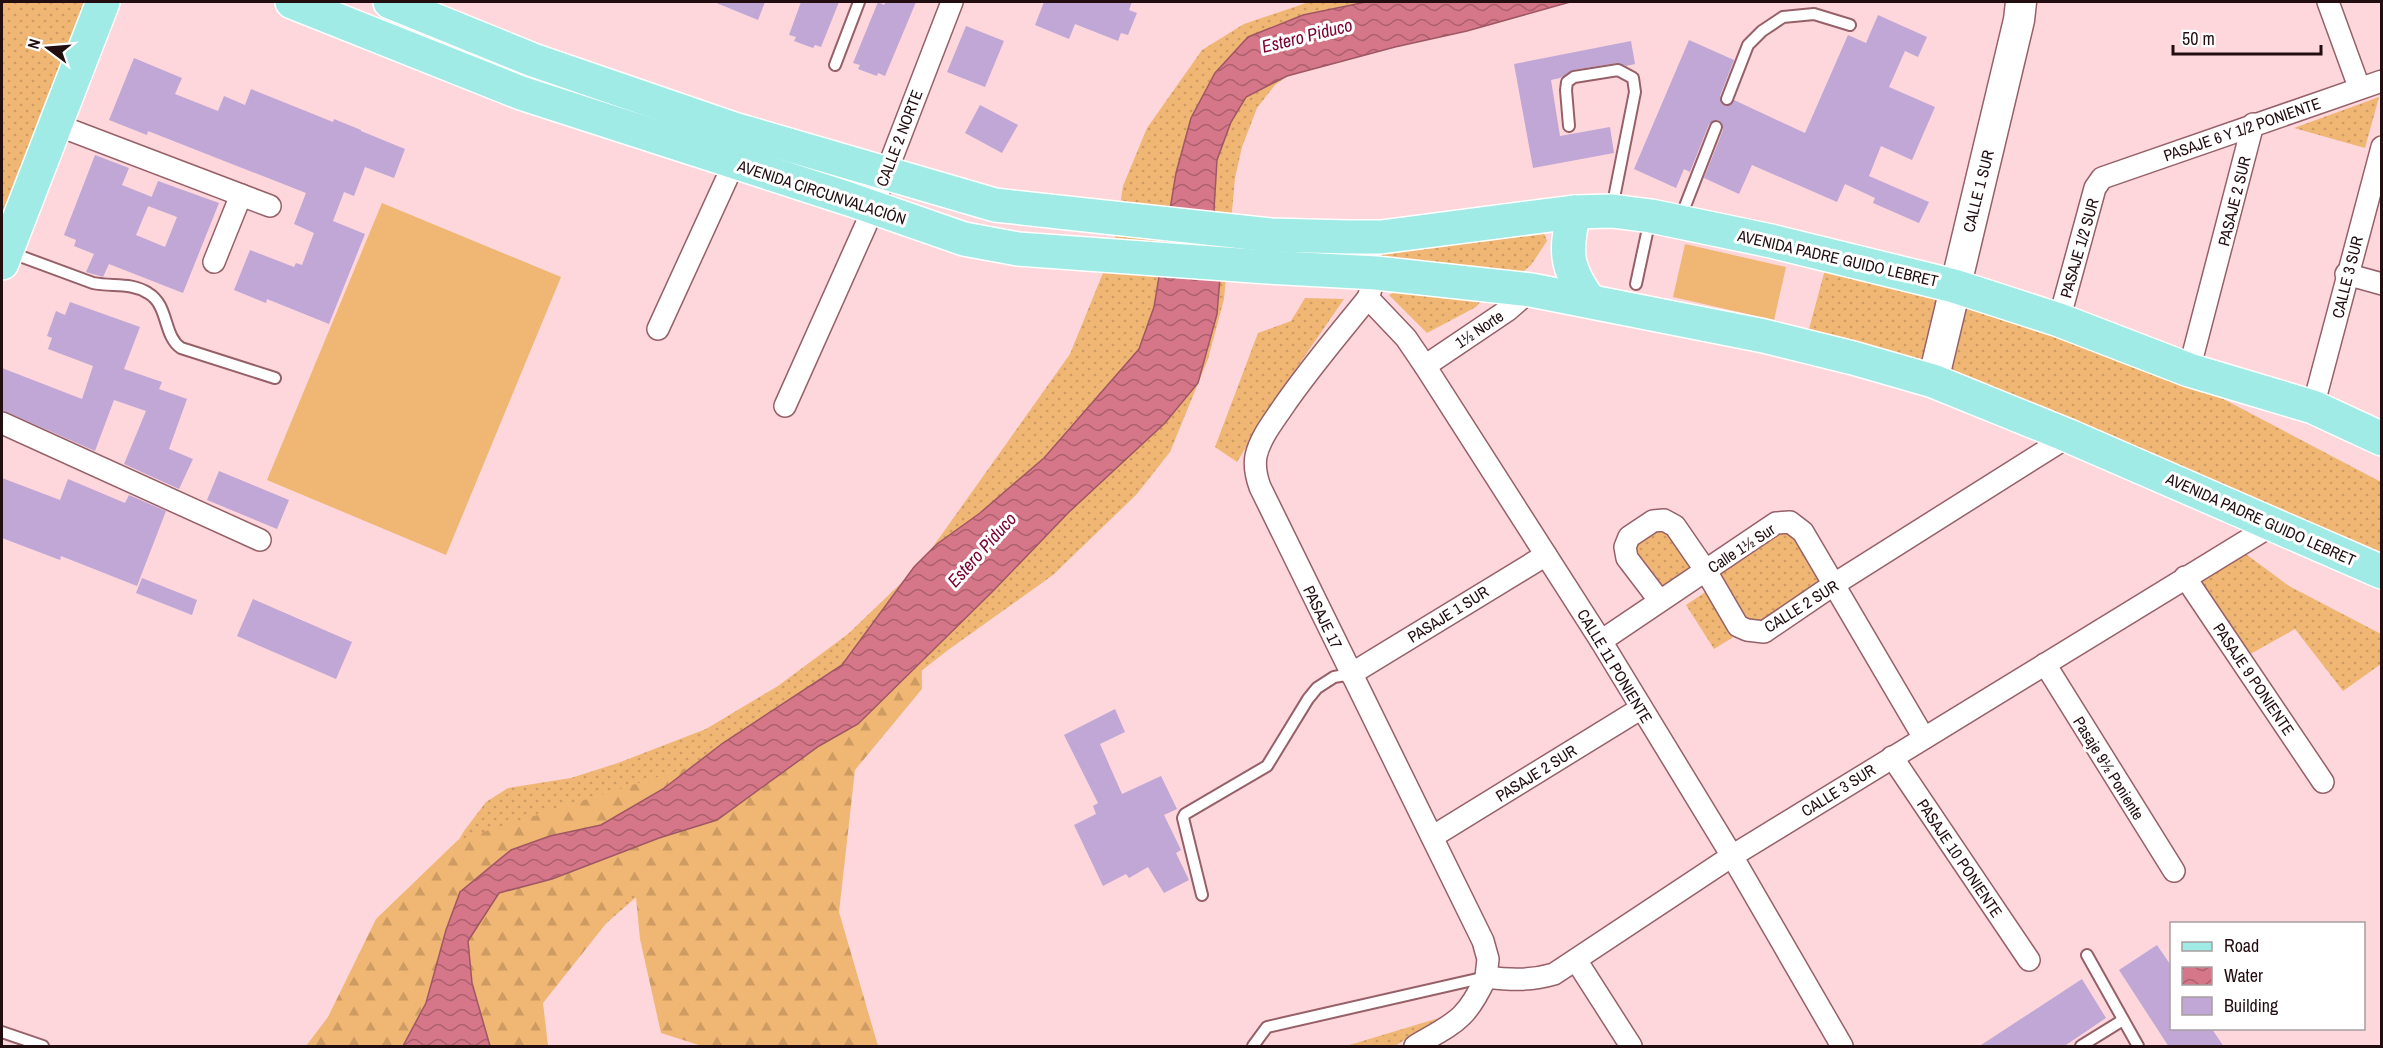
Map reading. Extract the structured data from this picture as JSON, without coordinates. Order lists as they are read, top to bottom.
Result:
{
  "streets": {
    "main road": ["AVENIDA CIRCUNVALACIÓN", "AVENIDA PADRE GUIDO LEBRET"],
    "street": [
      "PASAJE 6 Y 1/2 PONIENTE",
      "CALLE 2 NORTE",
      "CALLE 1 SUR",
      "PASAJE 2 SUR",
      "PASAJE 1/2 SUR",
      "CALLE 3 SUR",
      "1½ Norte",
      "Calle 1½ Sur",
      "CALLE 2 SUR",
      "PASAJE 1 SUR",
      "PASAJE 17",
      "CALLE 11 PONIENTE",
      "PASAJE 9 PONIENTE",
      "Pasaje 9½ Poniente",
      "PASAJE 10 PONIENTE"
    ]
  },
  "crossings": [
    ["PASAJE 6 Y 1/2 PONIENTE", "PASAJE 2 SUR"],
    ["PASAJE 6 Y 1/2 PONIENTE", "PASAJE 1/2 SUR"],
    ["CALLE 2 NORTE", "AVENIDA CIRCUNVALACIÓN"],
    ["CALLE 1 SUR", "AVENIDA PADRE GUIDO LEBRET"],
    ["AVENIDA CIRCUNVALACIÓN", "AVENIDA PADRE GUIDO LEBRET"],
    ["AVENIDA CIRCUNVALACIÓN", "PASAJE 17"],
    ["AVENIDA CIRCUNVALACIÓN", "CALLE 11 PONIENTE"],
    ["PASAJE 2 SUR", "AVENIDA PADRE GUIDO LEBRET"],
    ["PASAJE 2 SUR", "PASAJE 17"],
    ["PASAJE 2 SUR", "CALLE 11 PONIENTE"],
    ["PASAJE 1/2 SUR", "AVENIDA PADRE GUIDO LEBRET"],
    ["AVENIDA PADRE GUIDO LEBRET", "CALLE 3 SUR"],
    ["AVENIDA PADRE GUIDO LEBRET", "1½ Norte"],
    ["AVENIDA PADRE GUIDO LEBRET", "CALLE 2 SUR"],
    ["AVENIDA PADRE GUIDO LEBRET", "PASAJE 17"],
    ["AVENIDA PADRE GUIDO LEBRET", "CALLE 11 PONIENTE"],
    ["CALLE 3 SUR", "Calle 1½ Sur"],
    ["CALLE 3 SUR", "PASAJE 17"],
    ["CALLE 3 SUR", "CALLE 11 PONIENTE"],
    ["CALLE 3 SUR", "PASAJE 9 PONIENTE"],
    ["CALLE 3 SUR", "Pasaje 9½ Poniente"],
    ["CALLE 3 SUR", "PASAJE 10 PONIENTE"],
    ["1½ Norte", "CALLE 11 PONIENTE"],
    ["Calle 1½ Sur", "CALLE 2 SUR"],
    ["Calle 1½ Sur", "CALLE 11 PONIENTE"],
    ["PASAJE 1 SUR", "PASAJE 17"],
    ["PASAJE 1 SUR", "CALLE 11 PONIENTE"],
    ["PASAJE 17", "CALLE 11 PONIENTE"]
  ],
  "water": ["Estero Piduco"],
  "legend": ["Road", "Water", "Building"],
  "scale_bar": "50 m",
  "north": "left"
}
